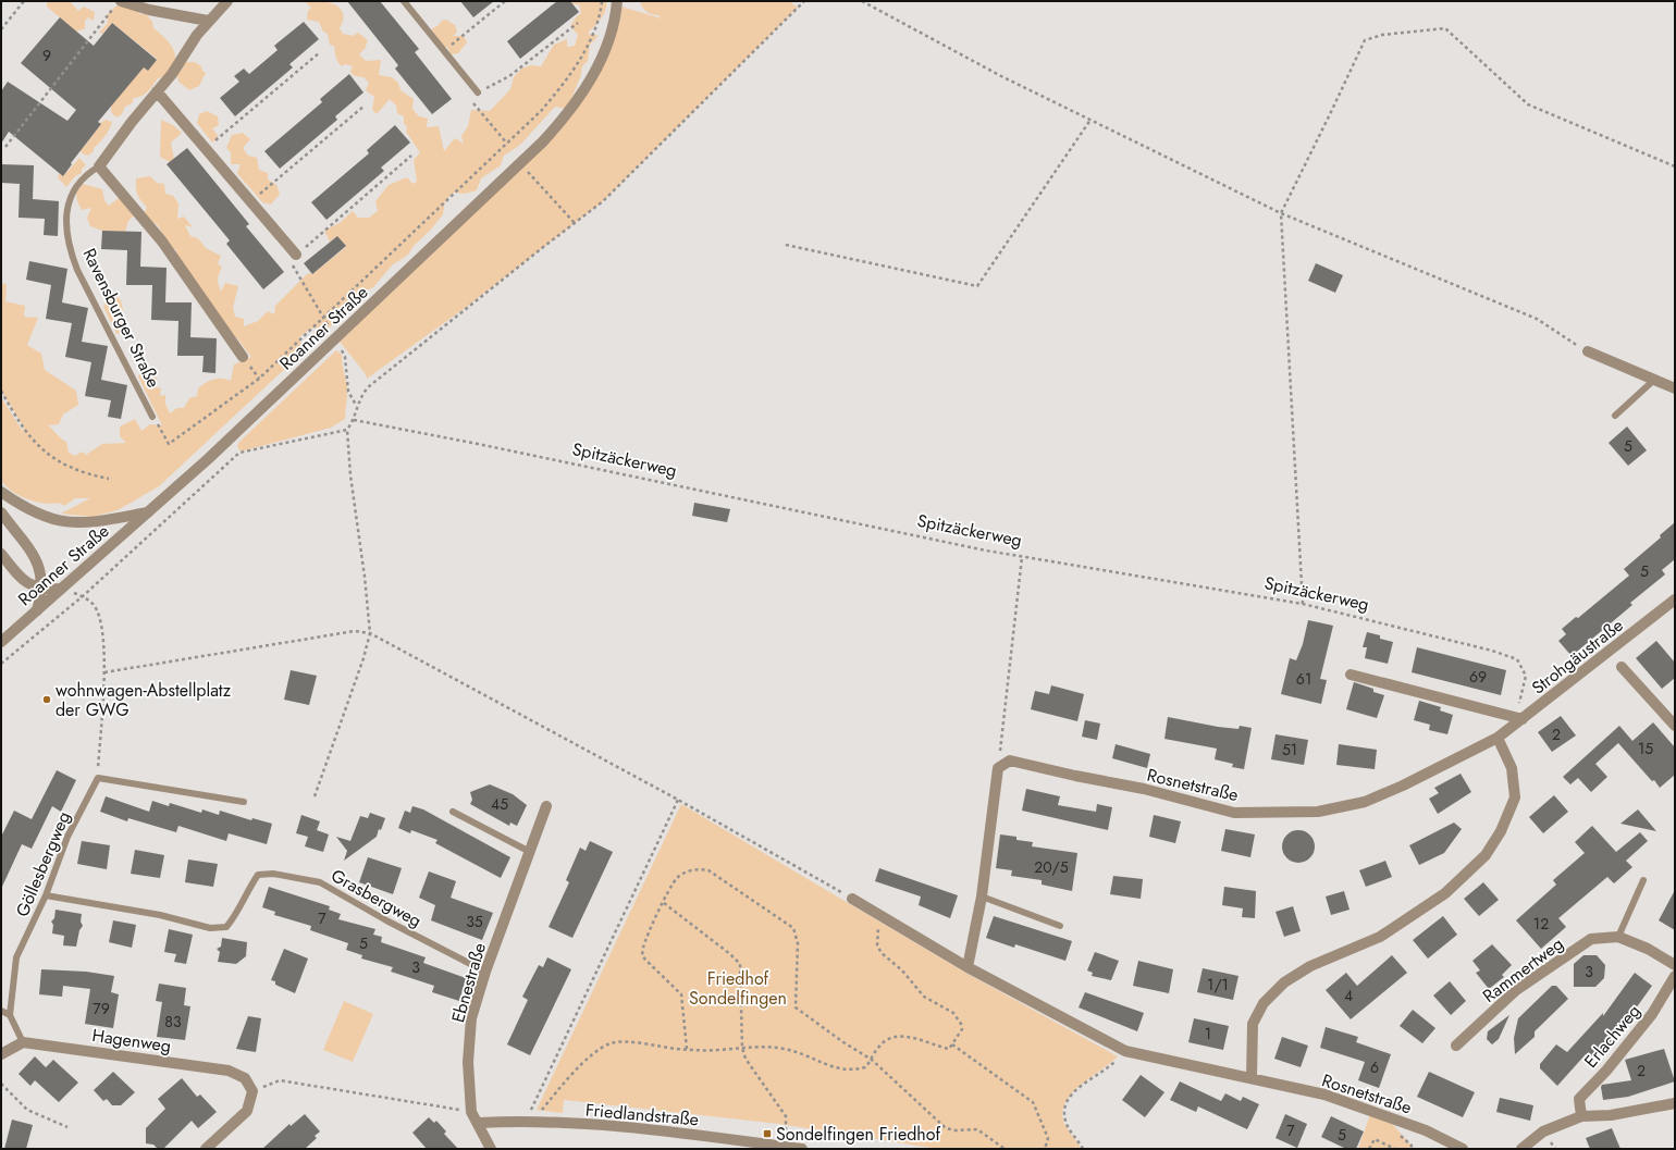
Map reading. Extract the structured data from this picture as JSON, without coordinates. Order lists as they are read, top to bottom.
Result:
{
  "streets": {
    "street": [
      "Ravensburger Straße",
      "Roanner Straße",
      "Strohgäustraße",
      "Rosnetstraße",
      "Rammertweg",
      "Ebnestraße",
      "Erlachweg",
      "Hagenweg",
      "Friedlandstraße"
    ],
    "lane": ["Göllesbergweg", "Grasbergweg"],
    "path": ["Spitzäckerweg"]
  },
  "crossings": [
    ["Spitzäckerweg", "Strohgäustraße"],
    ["Strohgäustraße", "Rosnetstraße"],
    ["Göllesbergweg", "Grasbergweg"],
    ["Grasbergweg", "Ebnestraße"]
  ],
  "parks": ["Friedhof Sondelfingen"],
  "places": {
    "other": ["wohnwagen-Abstellplatz der GWG"],
    "transit": ["Sondelfingen Friedhof"]
  },
  "house_numbers": [
    "9",
    "5",
    "5",
    "69",
    "61",
    "2",
    "15",
    "51",
    "45",
    "20/5",
    "7",
    "35",
    "12",
    "5",
    "3",
    "3",
    "1/1",
    "4",
    "79",
    "83",
    "1",
    "6",
    "2",
    "7",
    "5"
  ]
}
